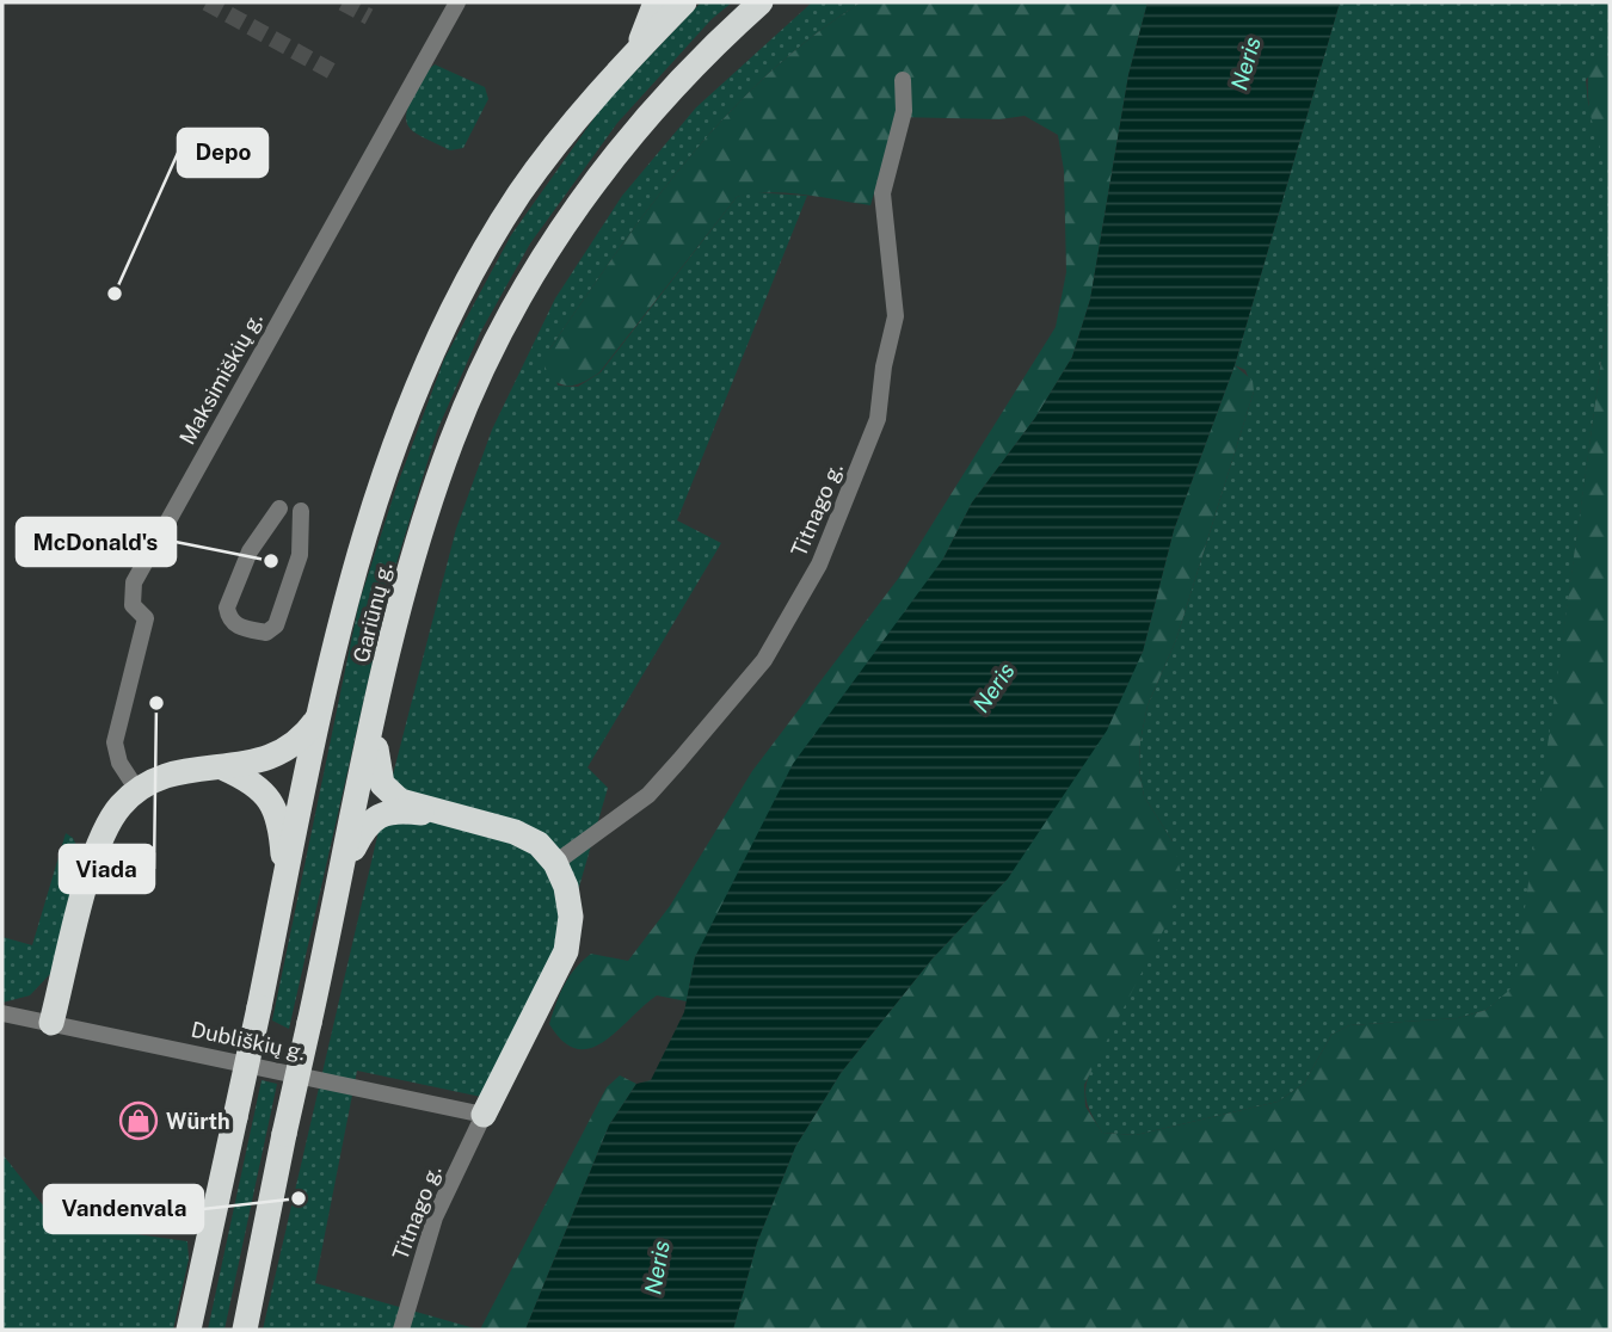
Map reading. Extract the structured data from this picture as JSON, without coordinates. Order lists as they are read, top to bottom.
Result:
{
  "streets": {
    "highway": ["Gariūnų g."],
    "street": ["Maksimiškių g.", "Titnago g.", "Dubliškių g."]
  },
  "crossings": [
    ["Titnago g.", "Dubliškių g."]
  ],
  "water": ["Neris"],
  "places": {
    "other": [
      "Depo",
      "McDonald's",
      "Viada",
      "Vandenvala"
    ],
    "shop": ["Würth"]
  }
}
